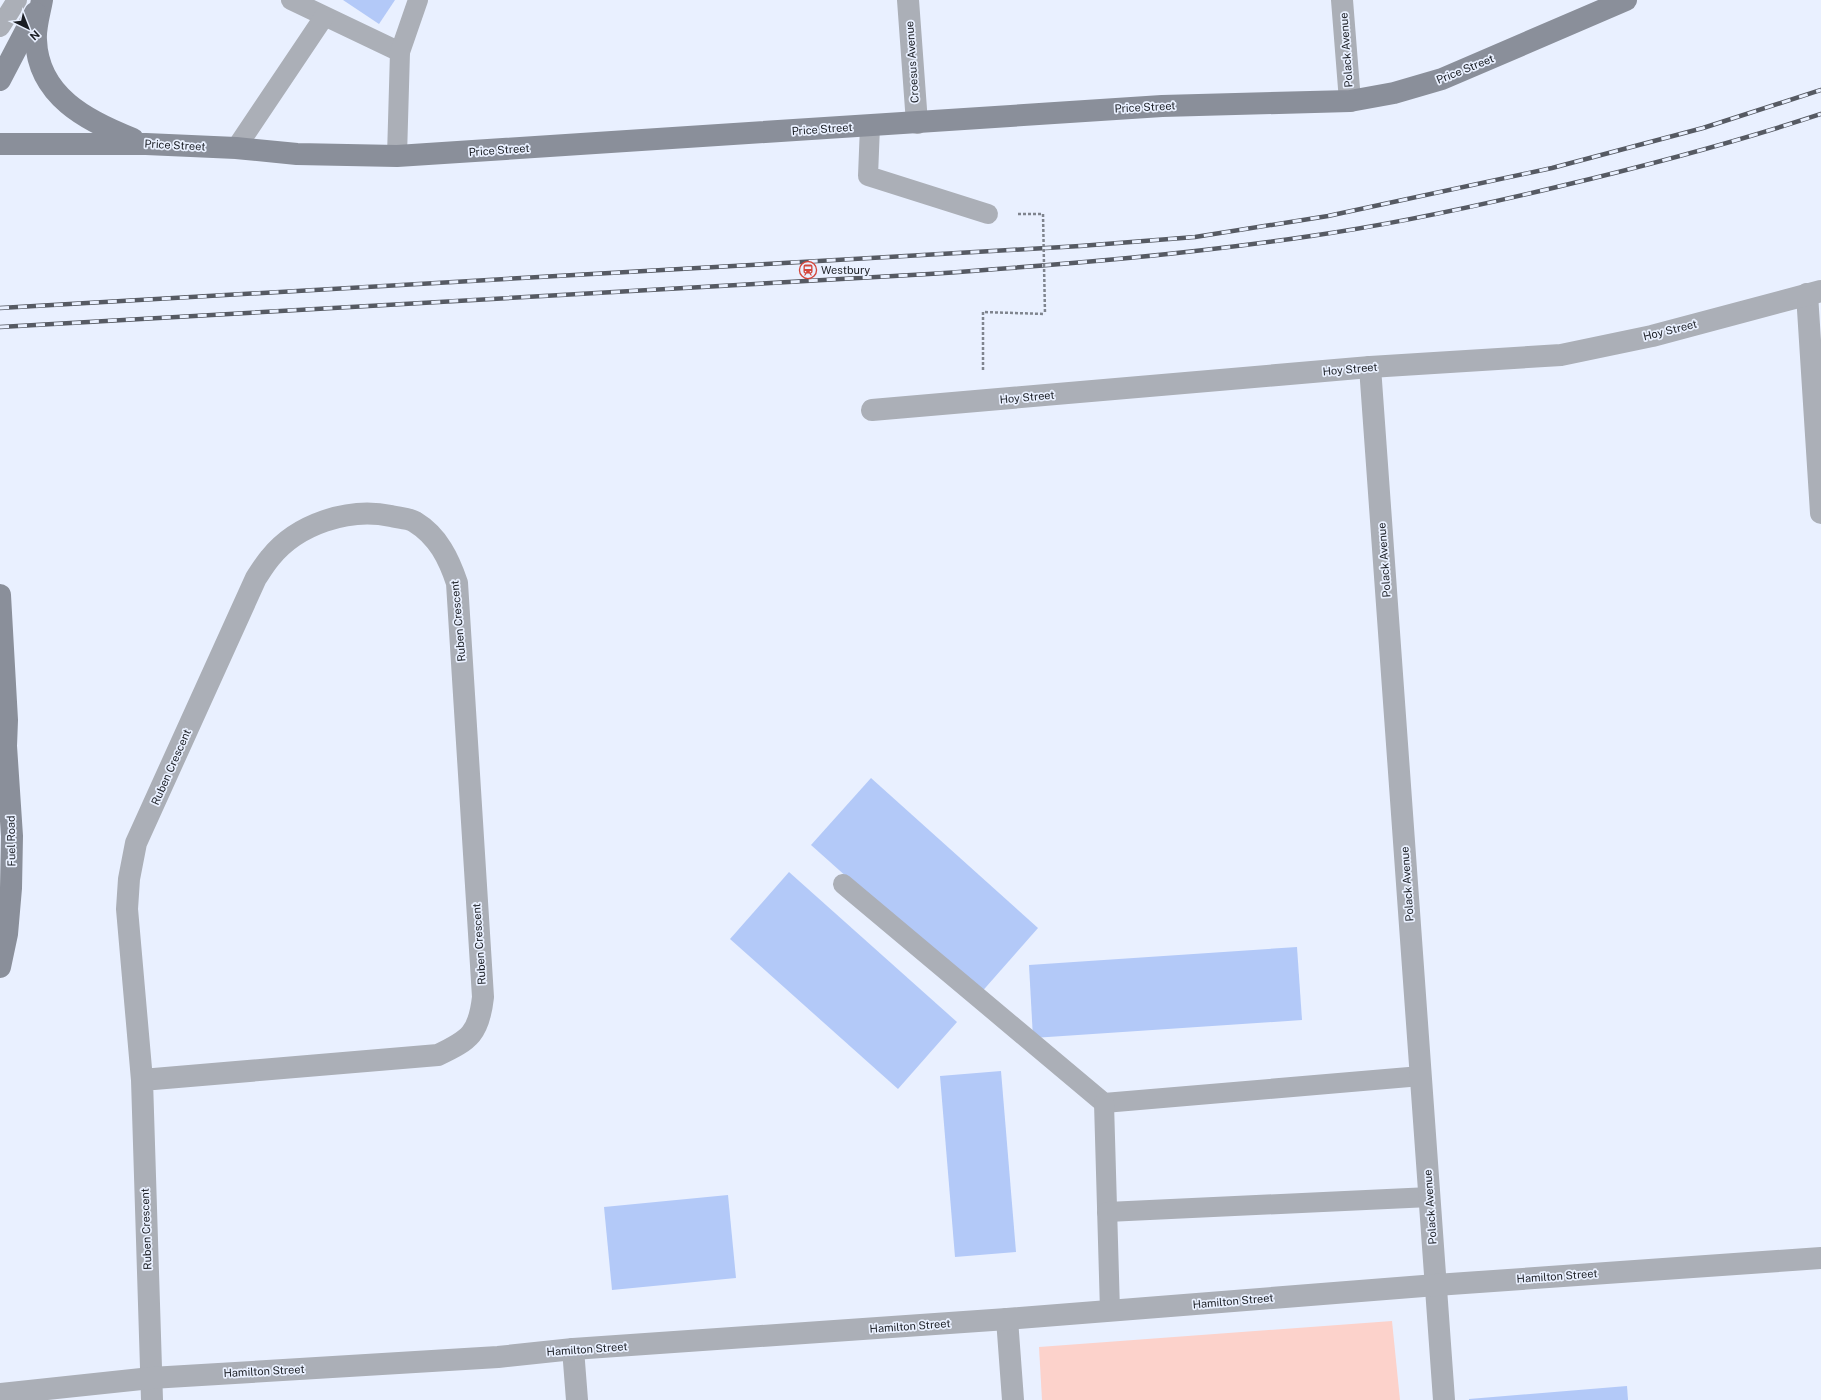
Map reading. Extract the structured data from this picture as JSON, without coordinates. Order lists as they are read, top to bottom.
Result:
{
  "streets": {
    "street": [
      "Polack Avenue",
      "Croesus Avenue",
      "Price Street",
      "Hoy Street",
      "Ruben Crescent",
      "Fuel Road",
      "Hamilton Street"
    ]
  },
  "crossings": [
    ["Polack Avenue", "Price Street"],
    ["Polack Avenue", "Hoy Street"],
    ["Polack Avenue", "Hamilton Street"],
    ["Croesus Avenue", "Price Street"],
    ["Ruben Crescent", "Hamilton Street"]
  ],
  "places": {
    "station": ["Westbury"]
  },
  "north": "bottom right"
}
